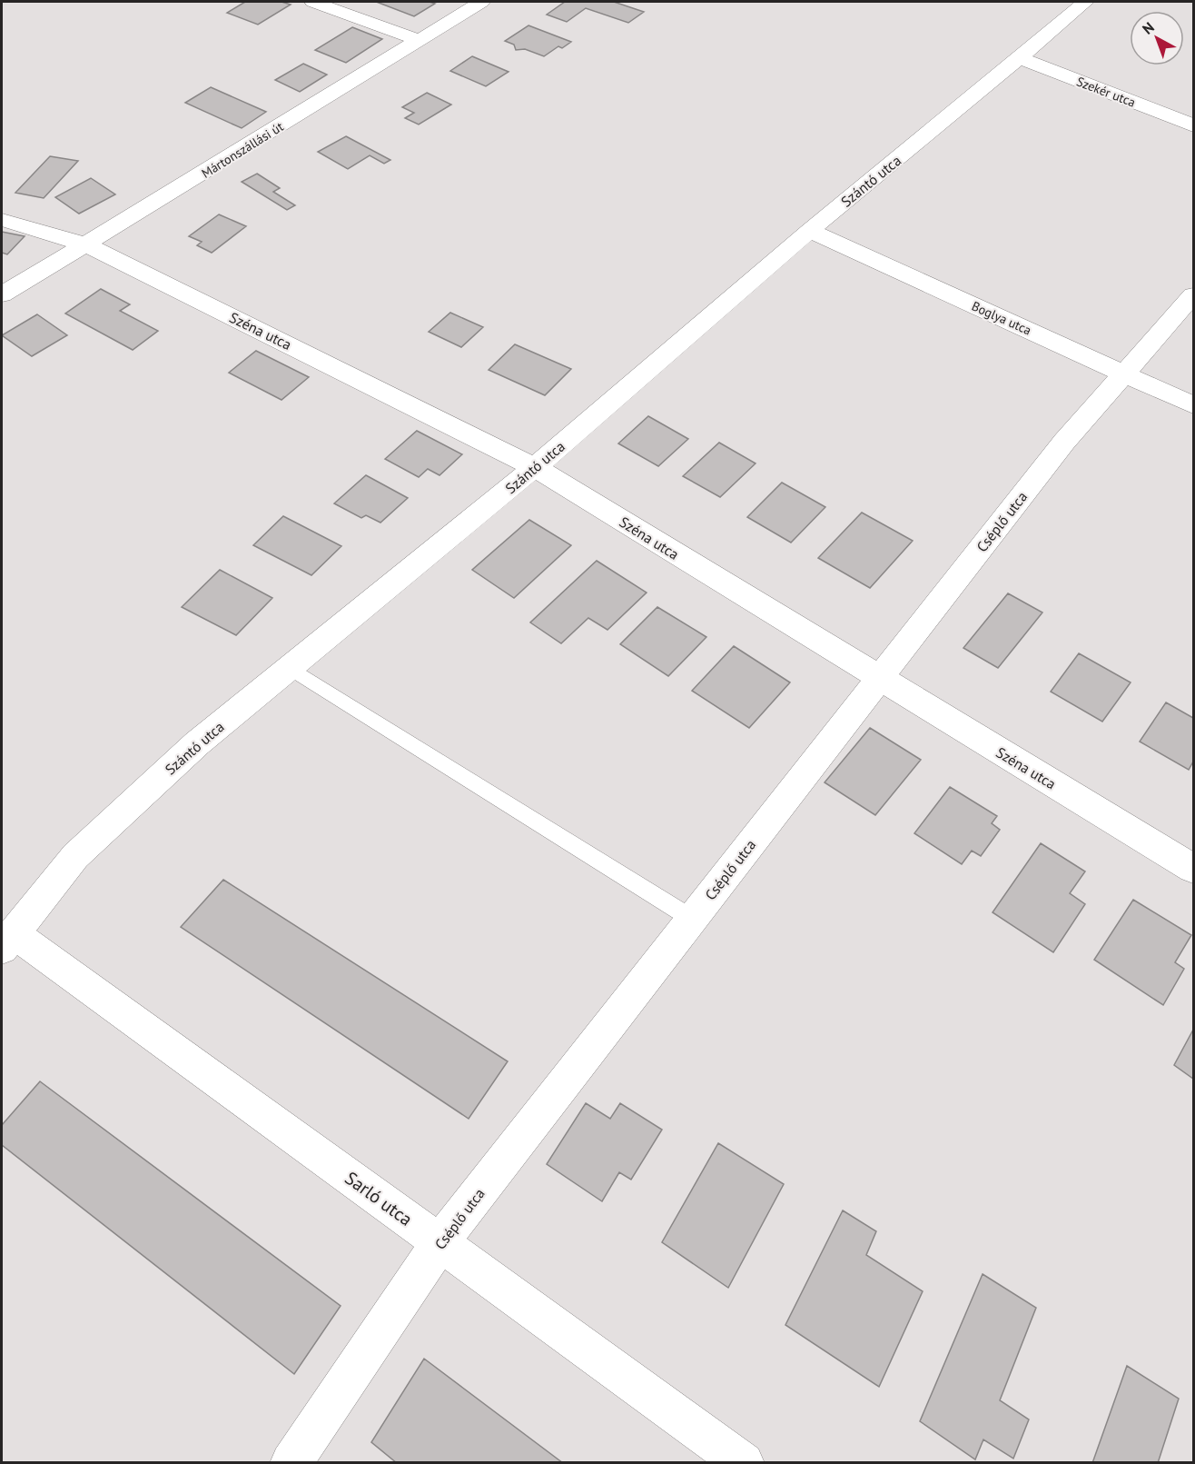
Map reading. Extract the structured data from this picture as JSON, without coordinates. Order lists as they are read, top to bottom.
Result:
{
  "streets": {
    "street": [
      "Szekér utca",
      "Mártonszállási út",
      "Szántó utca",
      "Boglya utca",
      "Széna utca",
      "Cséplő utca",
      "Sarló utca"
    ]
  },
  "crossings": [
    ["Szekér utca", "Szántó utca"],
    ["Mártonszállási út", "Széna utca"],
    ["Szántó utca", "Boglya utca"],
    ["Szántó utca", "Széna utca"],
    ["Szántó utca", "Sarló utca"],
    ["Boglya utca", "Cséplő utca"],
    ["Széna utca", "Cséplő utca"],
    ["Cséplő utca", "Sarló utca"]
  ],
  "north": "top left"
}
